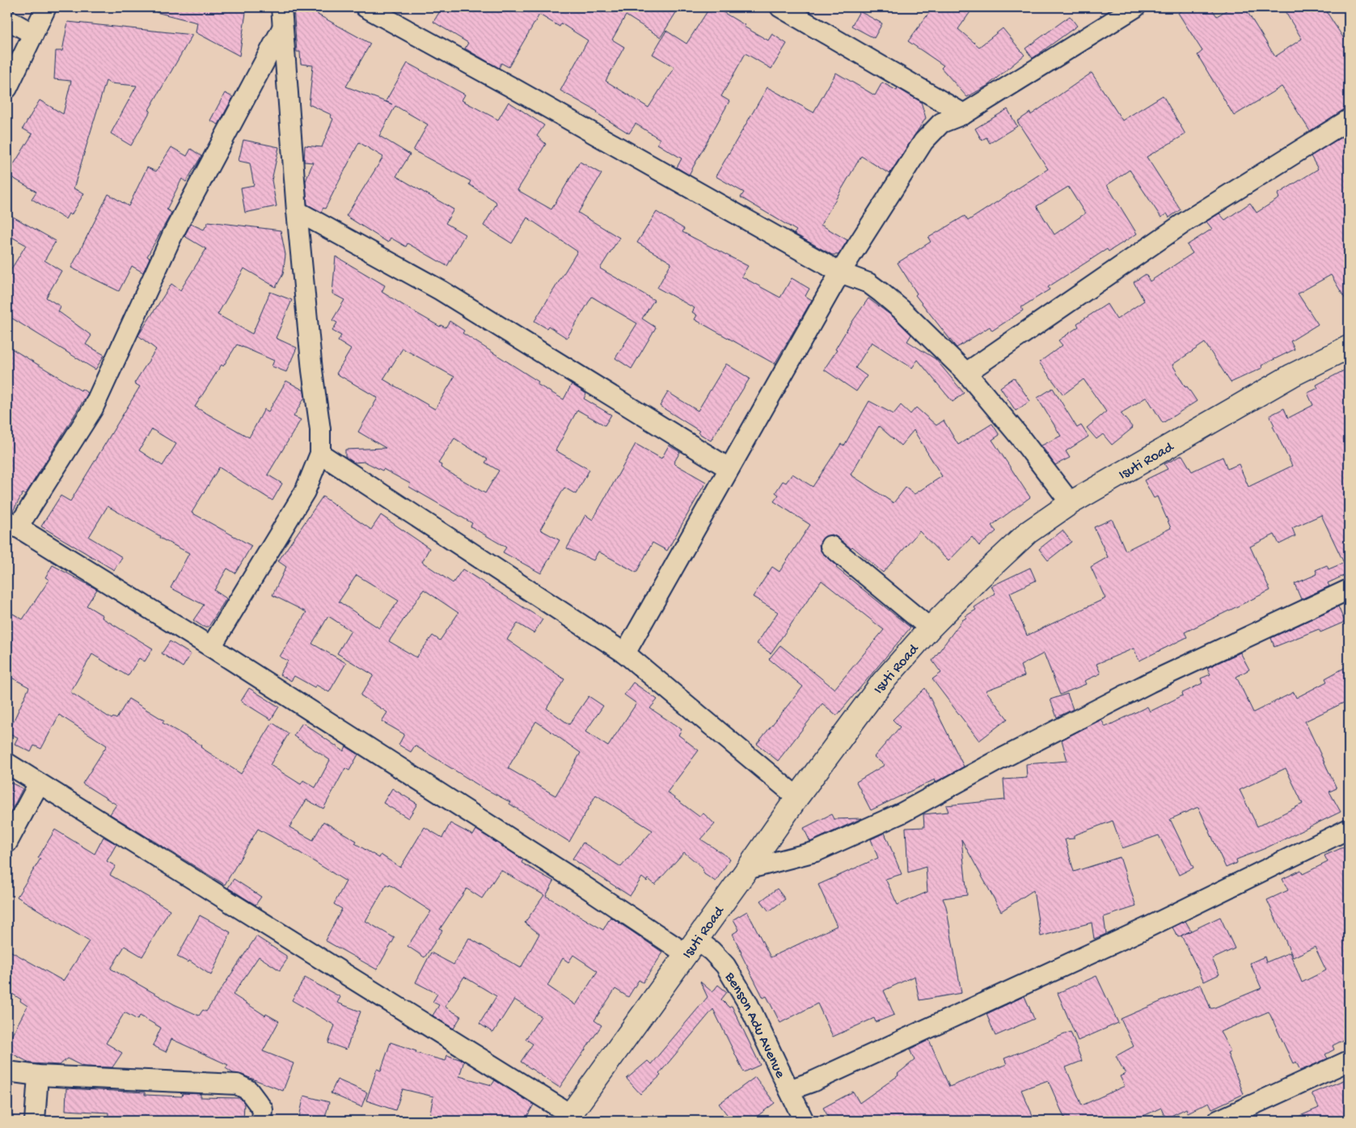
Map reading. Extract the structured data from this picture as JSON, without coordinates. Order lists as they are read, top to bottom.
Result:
{
  "streets": {
    "street": ["Isuti Road", "Benson Adu Avenue"]
  },
  "crossings": [
    ["Isuti Road", "Benson Adu Avenue"]
  ]
}
